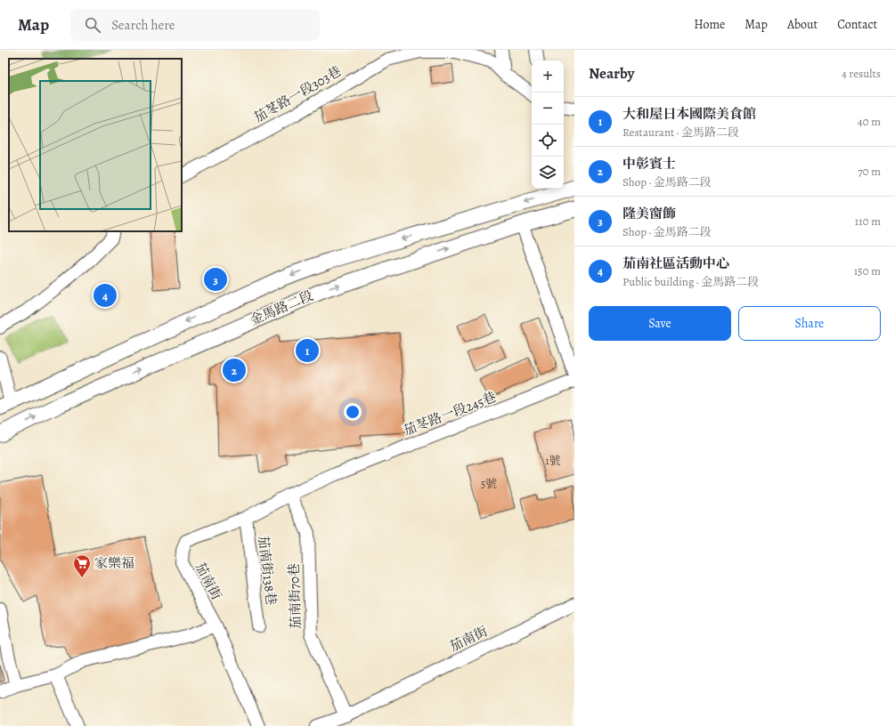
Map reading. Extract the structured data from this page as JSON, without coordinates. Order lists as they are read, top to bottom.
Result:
{
  "streets": {
    "main road": ["金馬路二段"],
    "street": [
      "茄苳路一段303巷",
      "茄苳路一段245巷",
      "茄南街138巷",
      "茄南街",
      "茄南街70巷"
    ]
  },
  "crossings": [
    ["茄苳路一段245巷", "茄南街"],
    ["茄南街138巷", "茄南街"],
    ["茄南街", "茄南街70巷"]
  ],
  "places": {
    "supermarket": ["家樂福"]
  },
  "house_numbers": ["1號", "5號"],
  "page": {
    "header": "Map",
    "search": "Search here",
    "nav": [
      "Home",
      "Map",
      "About",
      "Contact"
    ],
    "heading": ["Nearby", "4 results"],
    "map_buttons": ["+", "−"],
    "list": [
      {
        "mark": "1",
        "name": "大和屋日本國際美食館",
        "note": "Restaurant · 金馬路二段",
        "value": "40 m"
      },
      {
        "mark": "2",
        "name": "中彰賓士",
        "note": "Shop · 金馬路二段",
        "value": "70 m"
      },
      {
        "mark": "3",
        "name": "隆美窗飾",
        "note": "Shop · 金馬路二段",
        "value": "110 m"
      },
      {
        "mark": "4",
        "name": "茄南社區活動中心",
        "note": "Public building · 金馬路二段",
        "value": "150 m"
      }
    ],
    "pins": [
      "3",
      "4",
      "1",
      "2"
    ],
    "buttons": ["Save", "Share"]
  }
}
